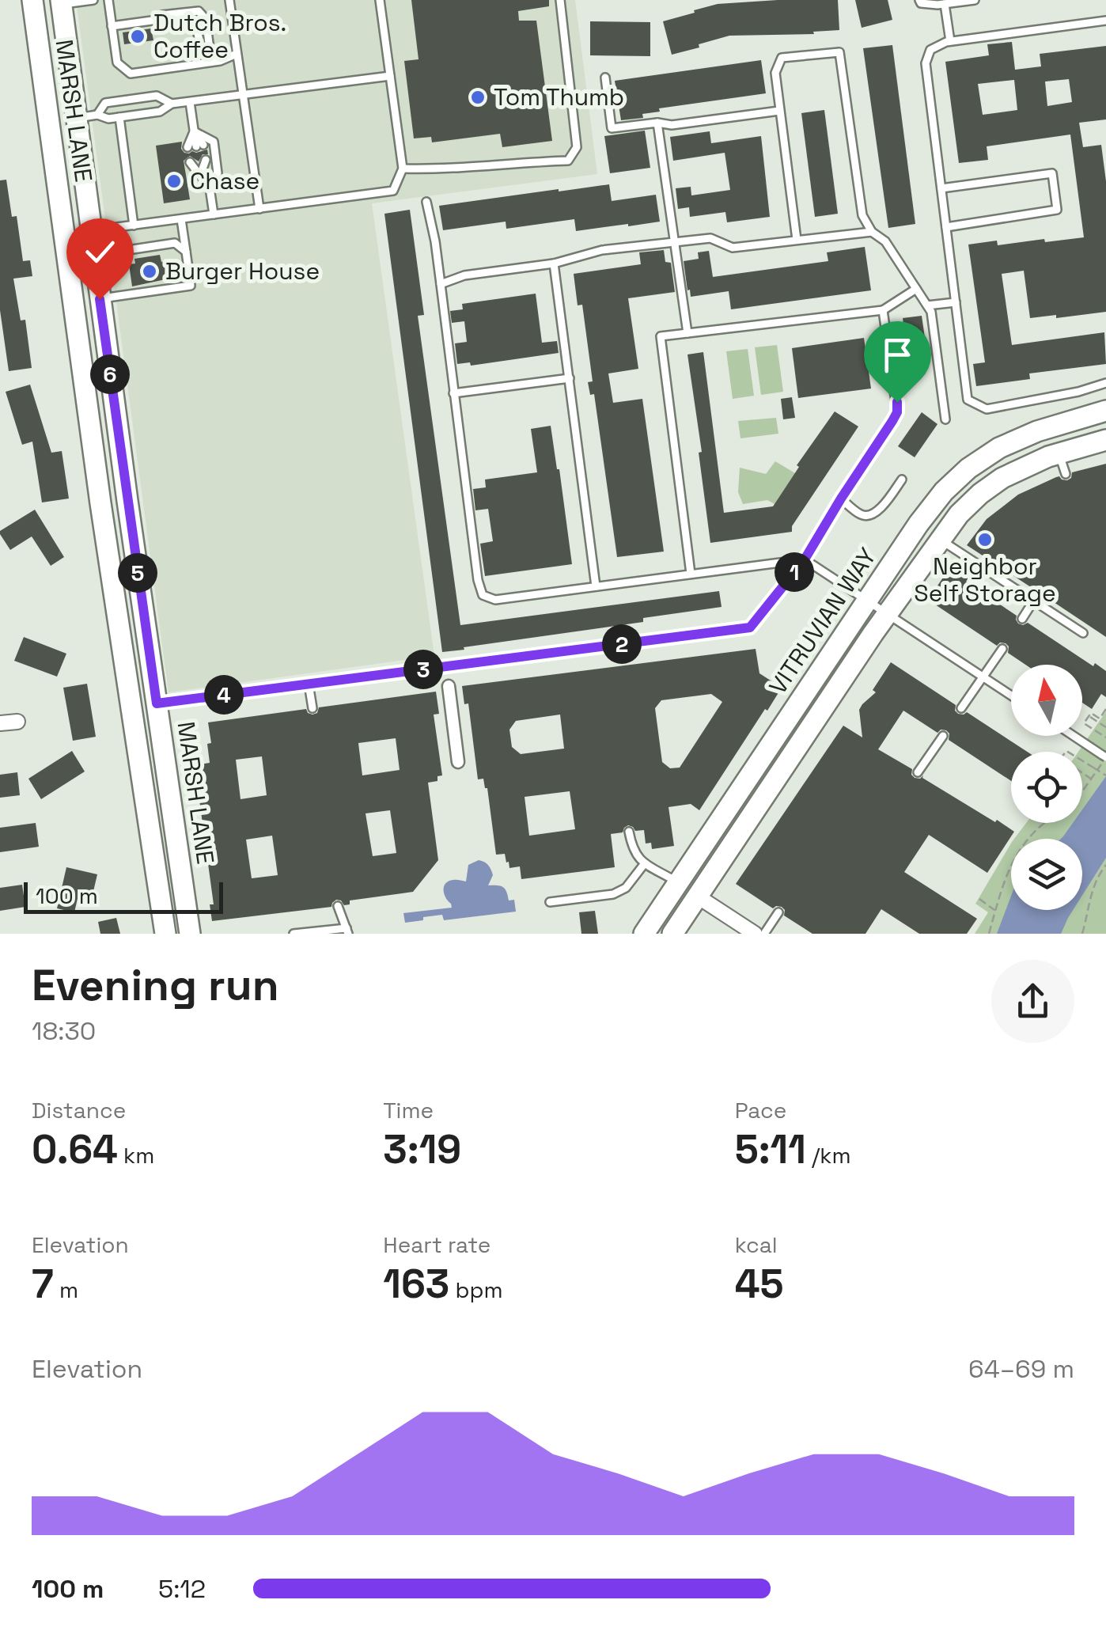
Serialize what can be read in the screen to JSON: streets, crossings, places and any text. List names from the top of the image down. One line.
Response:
{"streets":{"main road":["MARSH LANE","VITRUVIAN WAY"]},"places":["Dutch Bros. Coffee","Tom Thumb","Chase","Burger House","Neighbor Self Storage"],"scale_bar":"100 m","north":"top","page":{"pins":["6","1","5","2","3","4"],"scale":"100 m","heading":["Evening run","18:30"],"stats":[["Distance","0.64 km"],["Time","3:19"],["Pace","5:11 /km"],["Elevation","7 m"],["Heart rate","163 bpm"],["kcal","45"]],"chart":["Elevation","64–69 m"],"list":[{"name":"100 m","note":"5:12"}]}}
